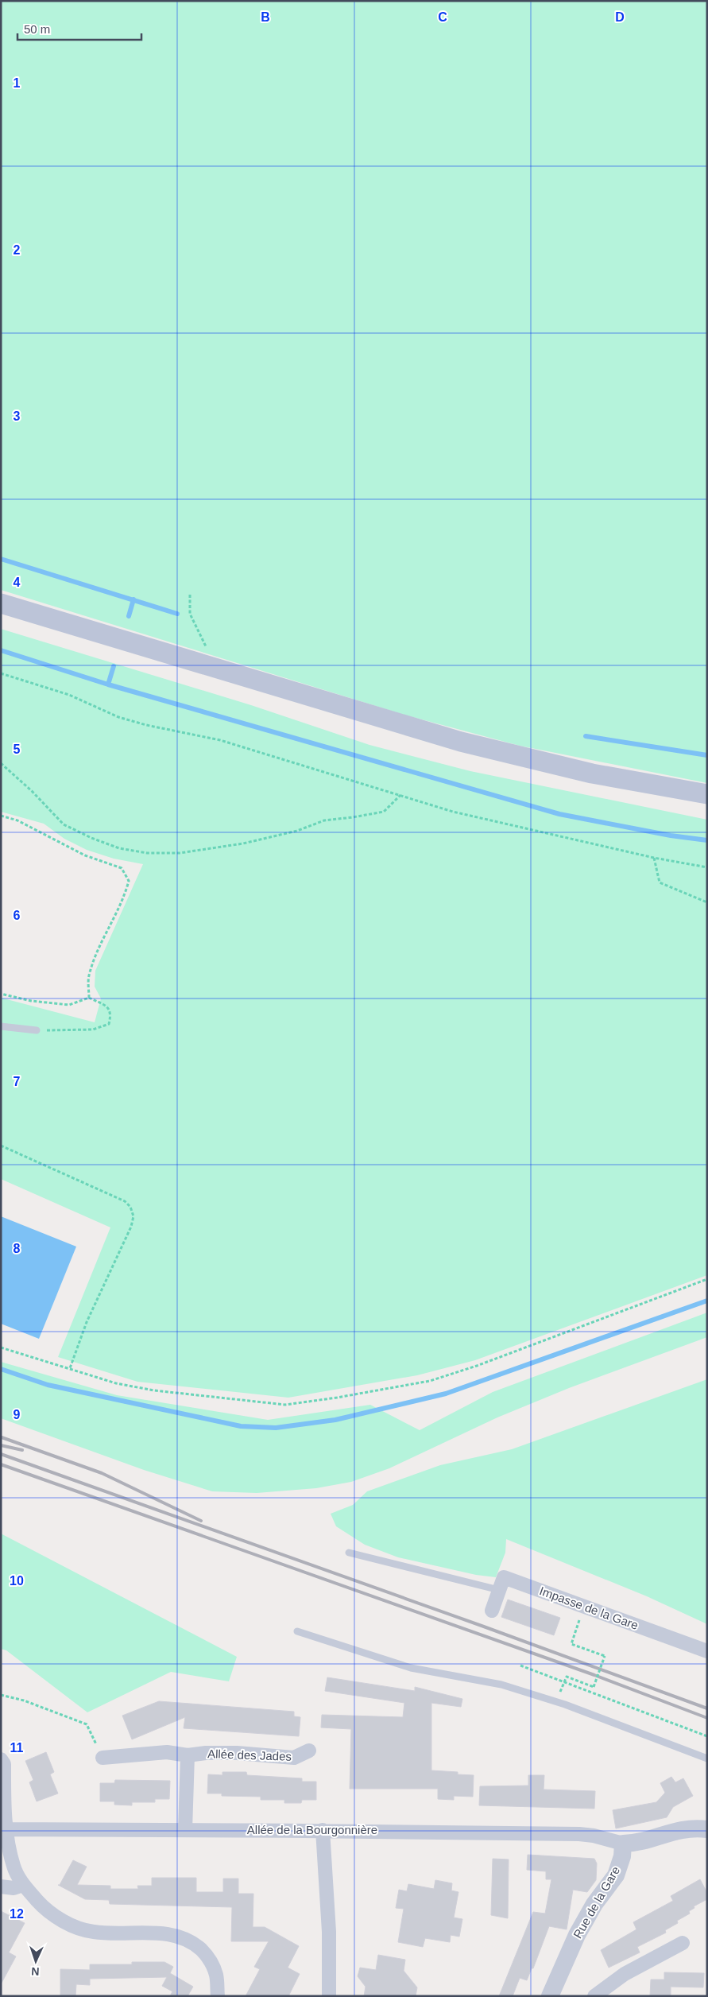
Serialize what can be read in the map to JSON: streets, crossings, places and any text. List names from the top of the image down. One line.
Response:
{"streets":{"street":["Impasse de la Gare","Allée des Jades","Allée de la Bourgonnière","Rue de la Gare"]},"crossings":[["Allée de la Bourgonnière","Rue de la Gare"]],"scale_bar":"50 m","north":"bottom","grid":{"columns":["B","C","D"],"rows":["1","2","3","4","5","6","7","8","9","10","11","12"]}}
